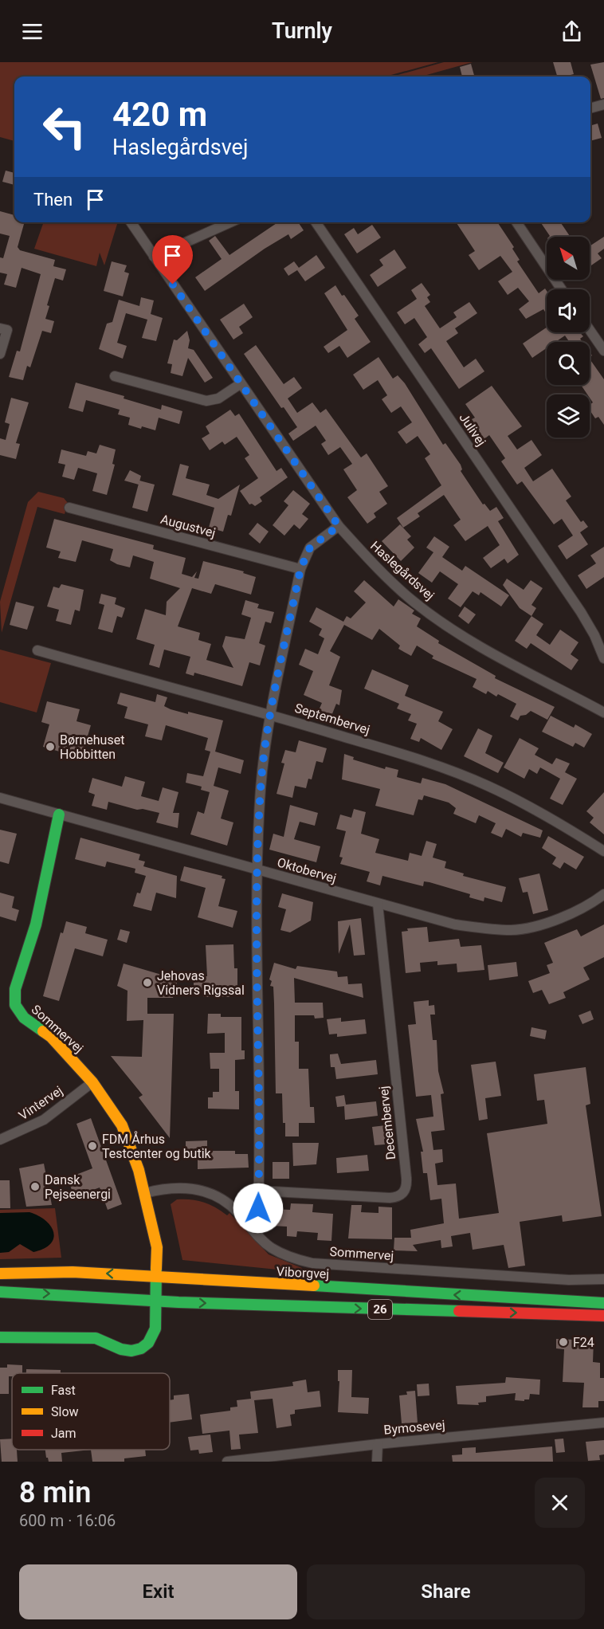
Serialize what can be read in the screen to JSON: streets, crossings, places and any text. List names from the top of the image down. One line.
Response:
{"streets":{"main road":["Sommervej","Viborgvej","26"],"street":["Julivej","Augustvej","Haslegårdsvej","Septembervej","Oktobervej","Vintervej","Decembervej","Bymosevej"]},"crossings":[["Oktobervej","Sommervej"],["Oktobervej","Decembervej"],["Sommervej","Vintervej"],["Sommervej","Viborgvej"],["Sommervej","26"]],"places":["Børnehuset Hobbitten","Jehovas Vidners Rigssal","FDM Århus Testcenter og butik","Dansk Pejseenergi","F24"],"legend":["Fast","Slow","Jam"],"north":"top left","page":{"header":"Turnly","turn":["420 m","Haslegårdsvej"],"then":"Then","heading":["8 min","600 m · 16:06"],"buttons":["Exit","Share"]}}
